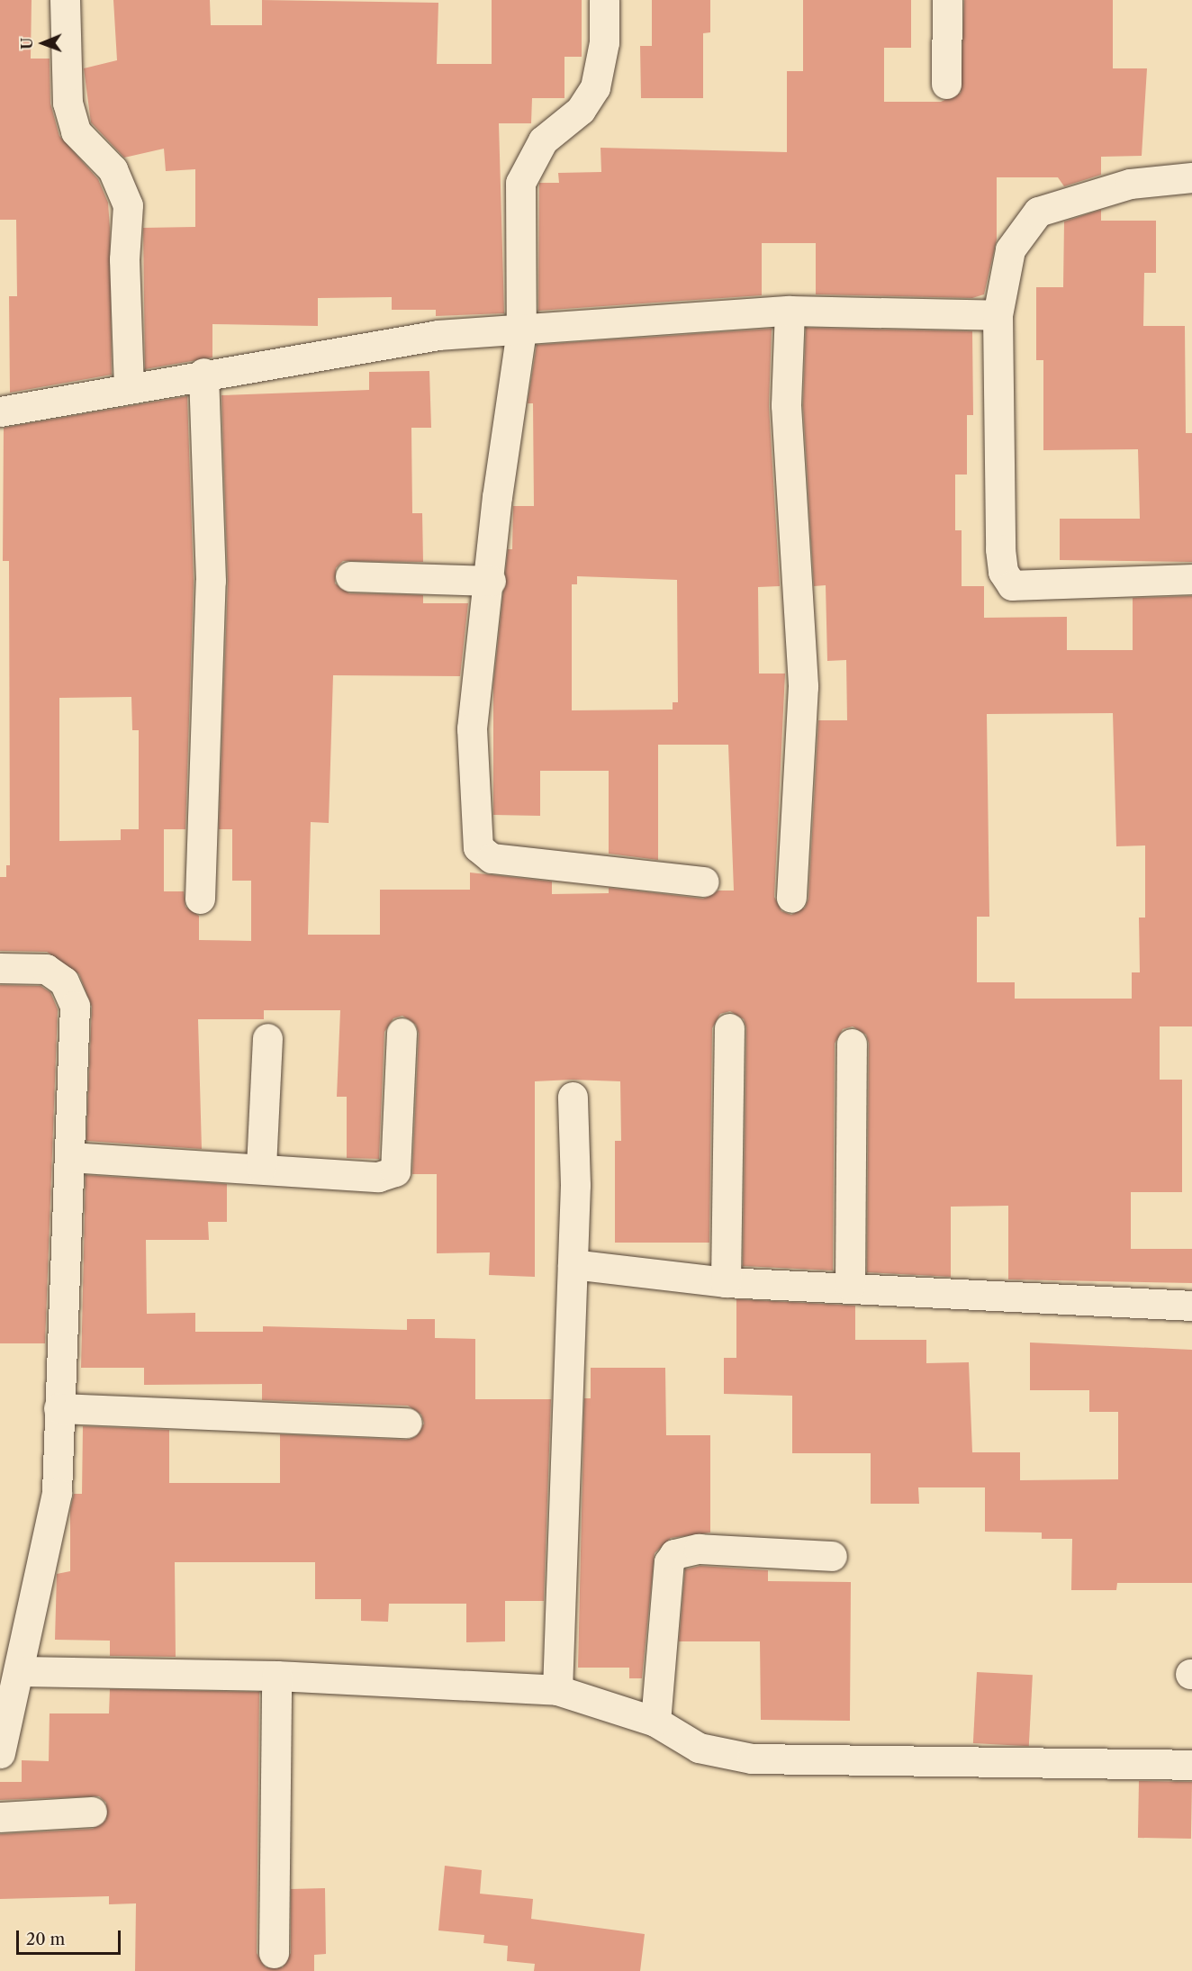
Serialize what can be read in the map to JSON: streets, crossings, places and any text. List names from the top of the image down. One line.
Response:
{"scale_bar":"20 m","north":"left"}
